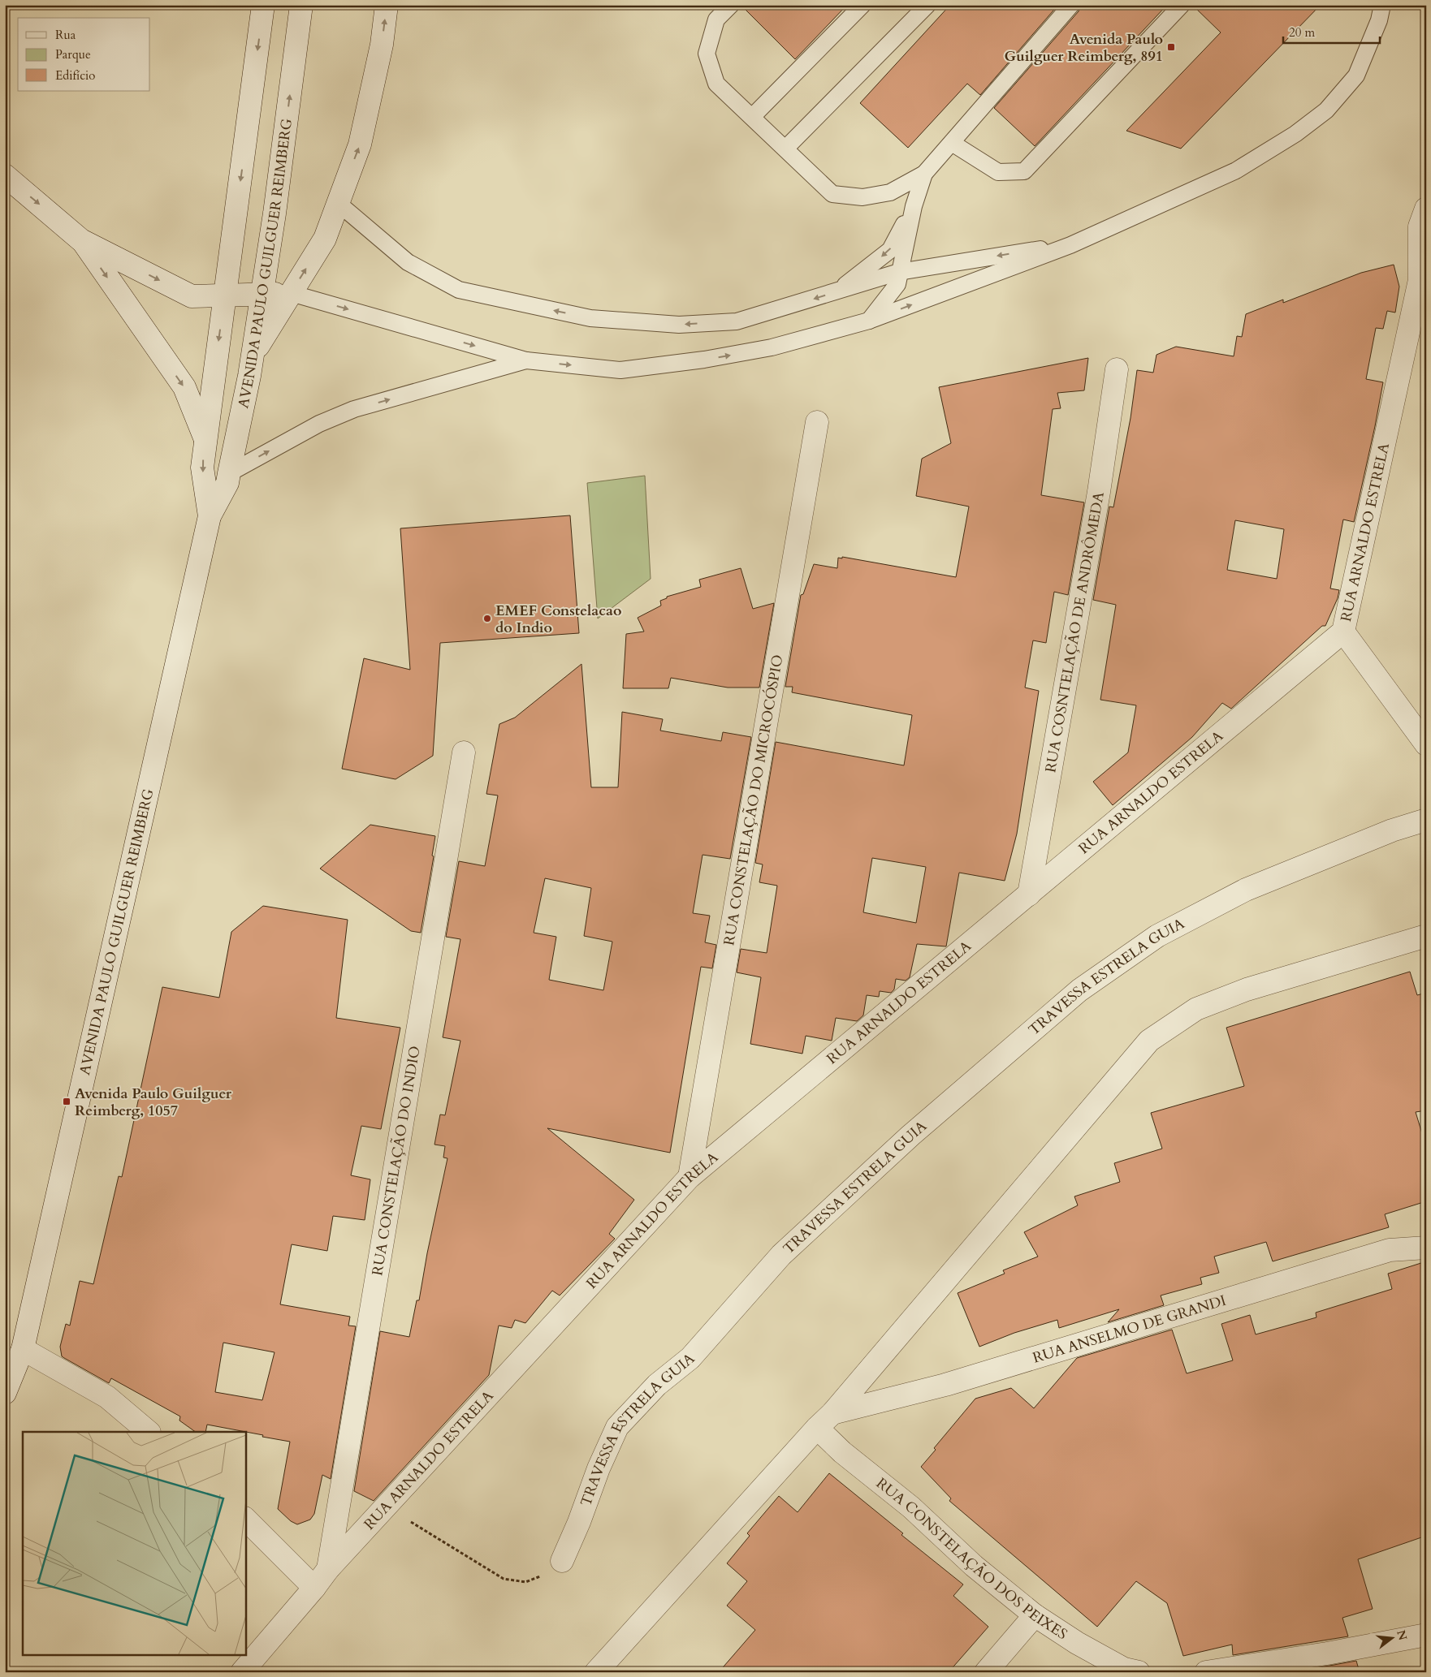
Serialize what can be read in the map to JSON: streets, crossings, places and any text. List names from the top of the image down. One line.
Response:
{"streets":{"street":["AVENIDA PAULO GUILGUER REIMBERG","RUA ARNALDO ESTRELA","RUA COSNTELAÇÃO DE ANDRÔMEDA","RUA CONSTELAÇÃO DO MICROCÓSPIO","TRAVESSA ESTRELA GUIA","RUA CONSTELAÇÃO DO INDIO","RUA ANSELMO DE GRANDI","RUA CONSTELAÇÃO DOS PEIXES"]},"crossings":[["RUA ARNALDO ESTRELA","RUA COSNTELAÇÃO DE ANDRÔMEDA"],["RUA ARNALDO ESTRELA","RUA CONSTELAÇÃO DO MICROCÓSPIO"],["RUA ARNALDO ESTRELA","RUA CONSTELAÇÃO DO INDIO"]],"places":{"transit":["Avenida Paulo Guilguer Reimberg, 891","Avenida Paulo Guilguer Reimberg, 1057"],"other":["EMEF Constelacao do Indio"]},"legend":["Rua","Parque","Edifício"],"scale_bar":"20 m","north":"right"}
